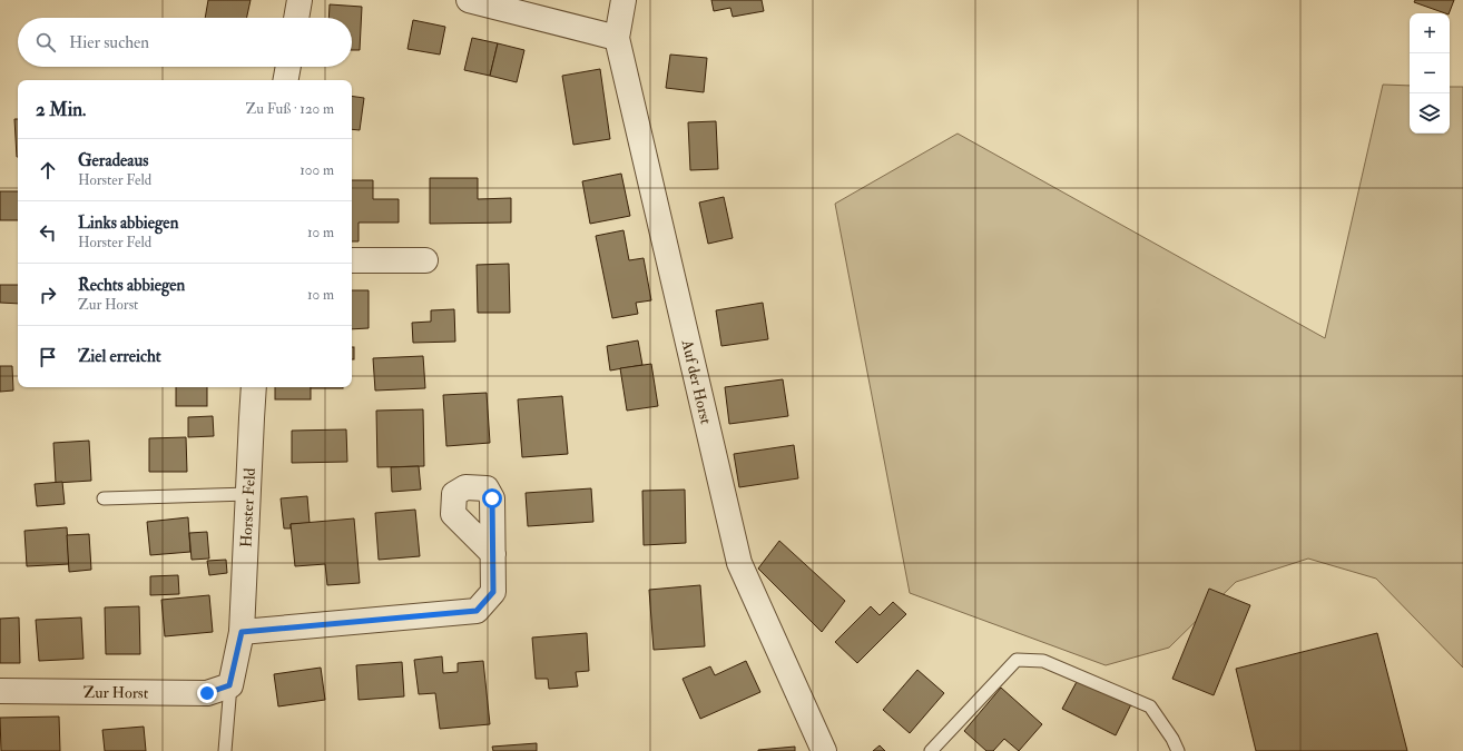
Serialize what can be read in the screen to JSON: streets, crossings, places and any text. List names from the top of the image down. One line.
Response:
{"streets":{"street":["Auf der Horst","Horster Feld","Zur Horst"]},"crossings":[["Horster Feld","Zur Horst"]],"page":{"map_buttons":["+","−"],"search":"Hier suchen","heading":["2 Min.","Zu Fuß · 120 m"],"list":[["Geradeaus","Horster Feld","100 m"],["Links abbiegen","Horster Feld","10 m"],["Rechts abbiegen","Zur Horst","10 m"],"Ziel erreicht"]}}
